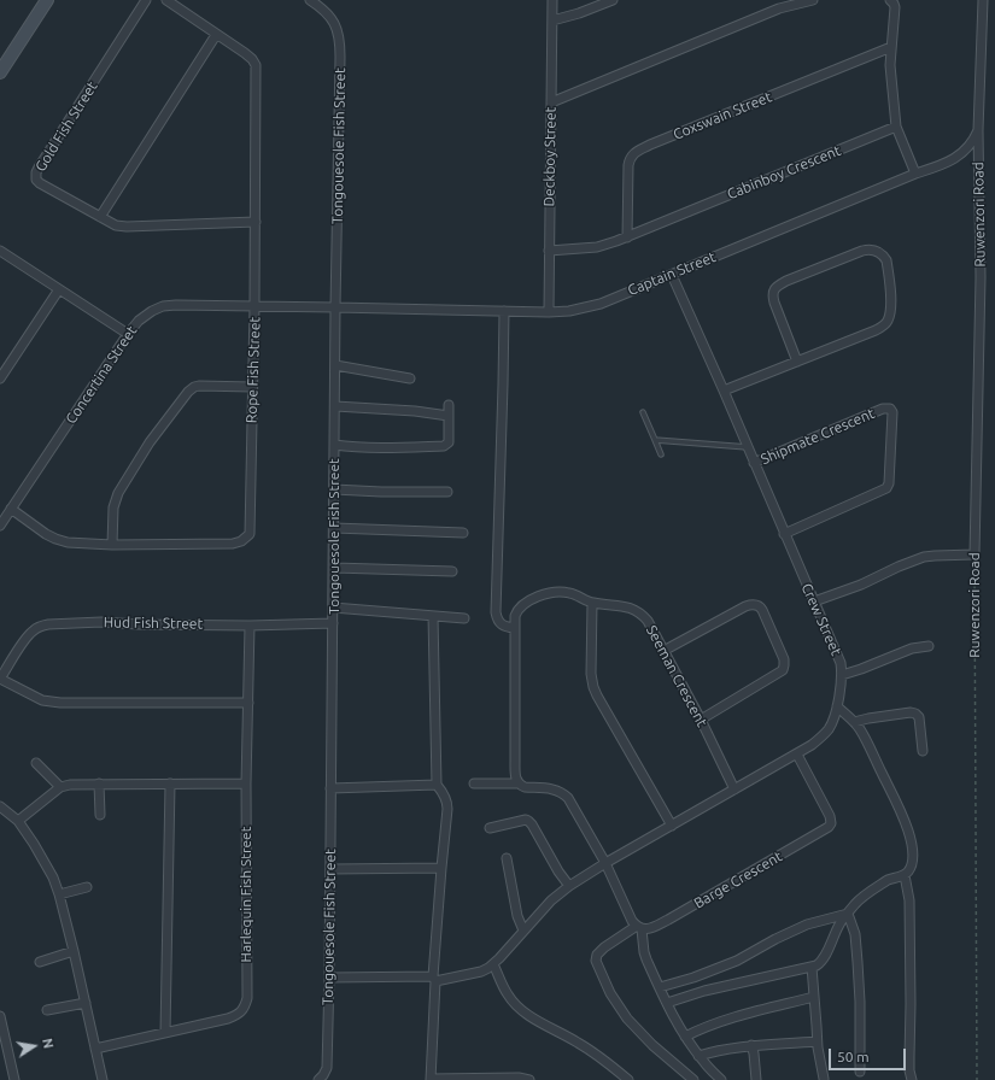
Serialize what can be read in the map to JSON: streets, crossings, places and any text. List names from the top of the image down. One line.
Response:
{"streets":{"street":["Coxswain Street","Gold Fish Street","Tongouesole Fish Street","Deckboy Street","Cabinboy Crescent","Ruwenzori Road","Captain Street","Rope Fish Street","Concertina Street","Shipmate Crescent","Crew Street","Hud Fish Street","Seeman Crescent","Barge Crescent","Harlequin Fish Street"]},"crossings":[["Coxswain Street","Cabinboy Crescent"],["Gold Fish Street","Rope Fish Street"],["Tongouesole Fish Street","Captain Street"],["Tongouesole Fish Street","Concertina Street"],["Tongouesole Fish Street","Hud Fish Street"],["Deckboy Street","Cabinboy Crescent"],["Deckboy Street","Captain Street"],["Ruwenzori Road","Captain Street"],["Captain Street","Concertina Street"],["Captain Street","Crew Street"],["Rope Fish Street","Concertina Street"],["Shipmate Crescent","Crew Street"],["Crew Street","Seeman Crescent"],["Crew Street","Barge Crescent"],["Hud Fish Street","Harlequin Fish Street"]],"scale_bar":"50 m","north":"right"}
